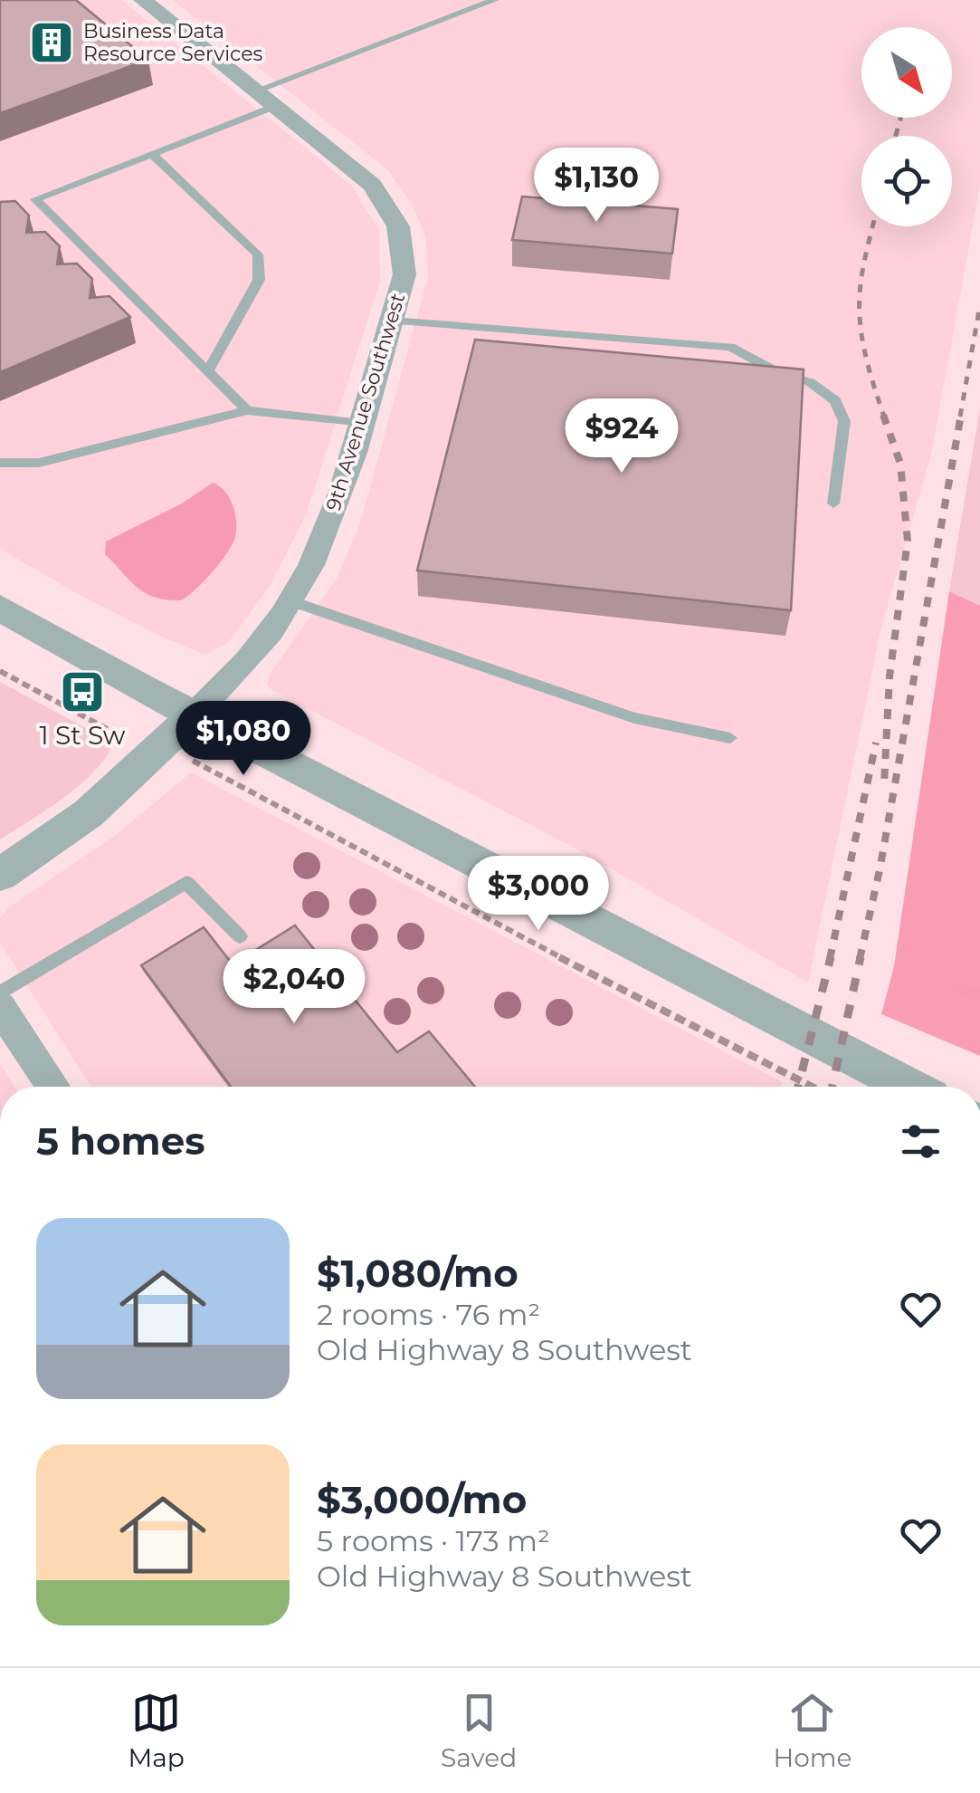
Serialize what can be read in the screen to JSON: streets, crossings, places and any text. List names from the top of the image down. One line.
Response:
{"streets":{"street":["9th Avenue Southwest"]},"places":{"building":["Business Data Resource Services"],"bus stop":["1 St Sw"]},"north":"bottom right","page":{"price":["$1,130","$924","$1,080","$3,000","$2,040"],"heading":"5 homes","list":[{"name":"$1,080/mo","note":"2 rooms · 76 m² · Old Highway 8 Southwest"},{"name":"$3,000/mo","note":"5 rooms · 173 m² · Old Highway 8 Southwest"}],"tabs":["Map","Saved","Home"]}}
